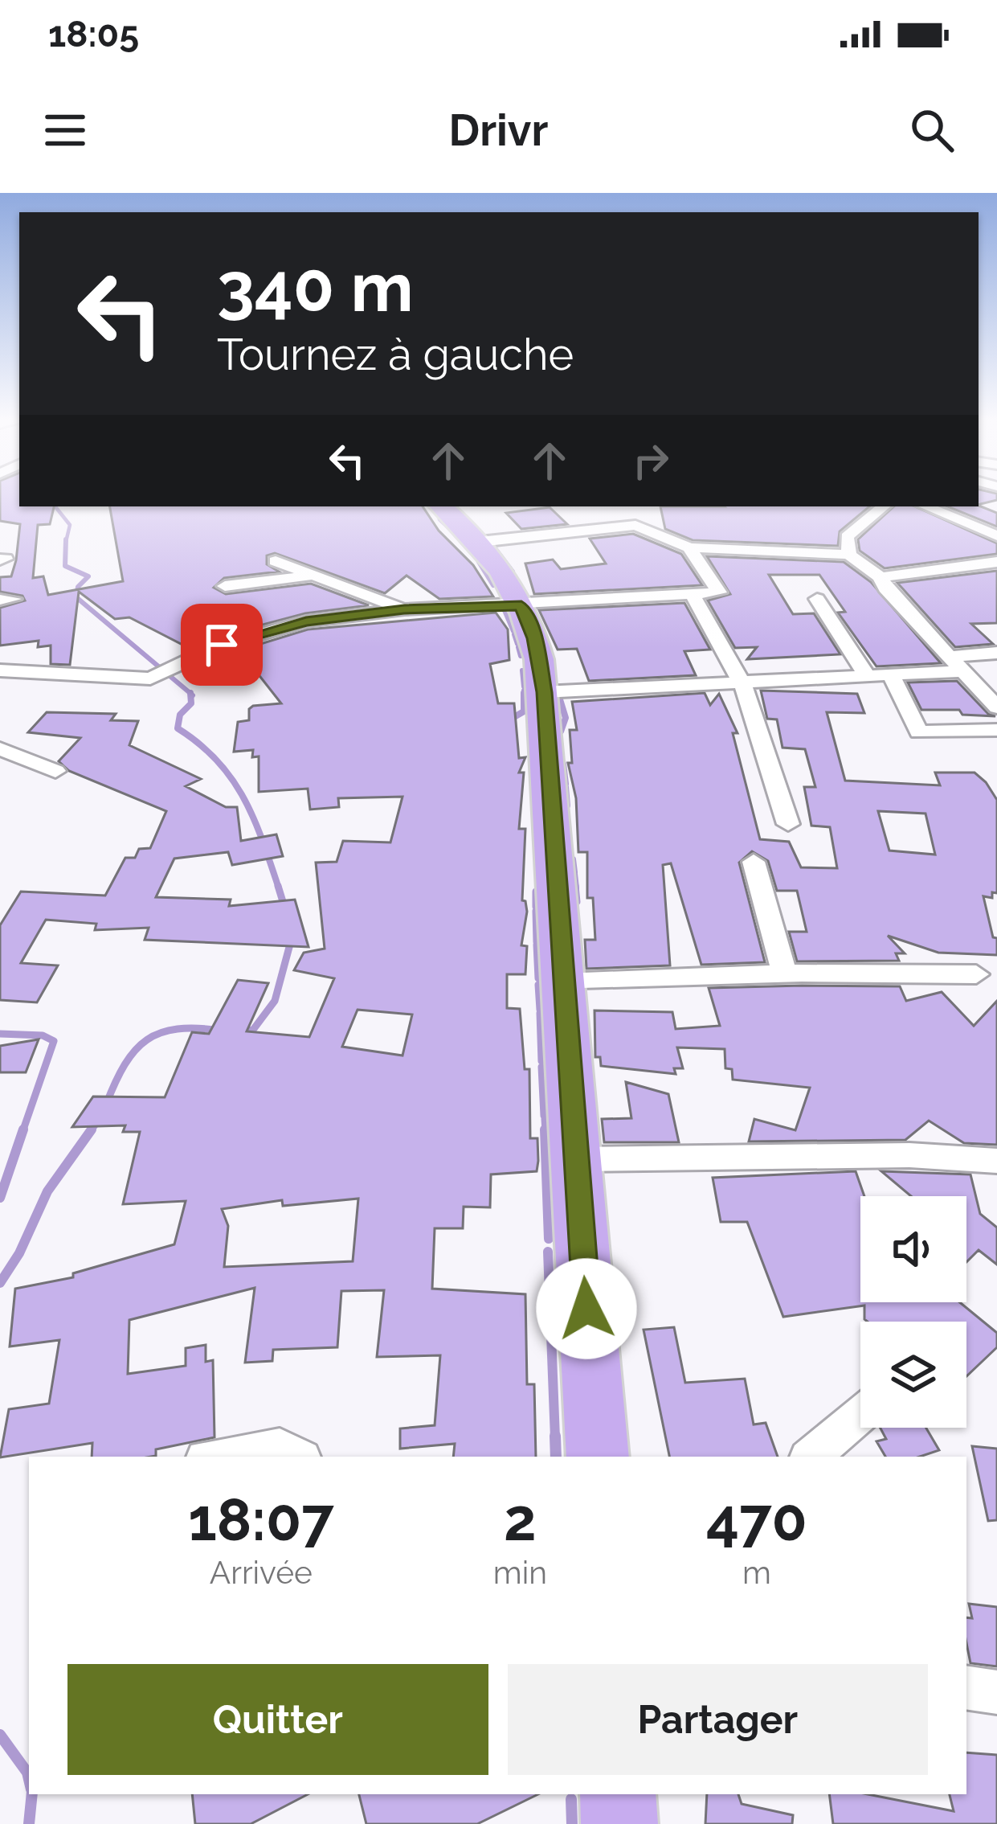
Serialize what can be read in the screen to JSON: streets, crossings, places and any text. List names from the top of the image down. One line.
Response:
{"page":{"status":"18:05","header":"Drivr","turn":["340 m","Tournez à gauche"],"eta":["18:07","Arrivée","2","min","470","m"],"buttons":["Quitter","Partager"]}}
